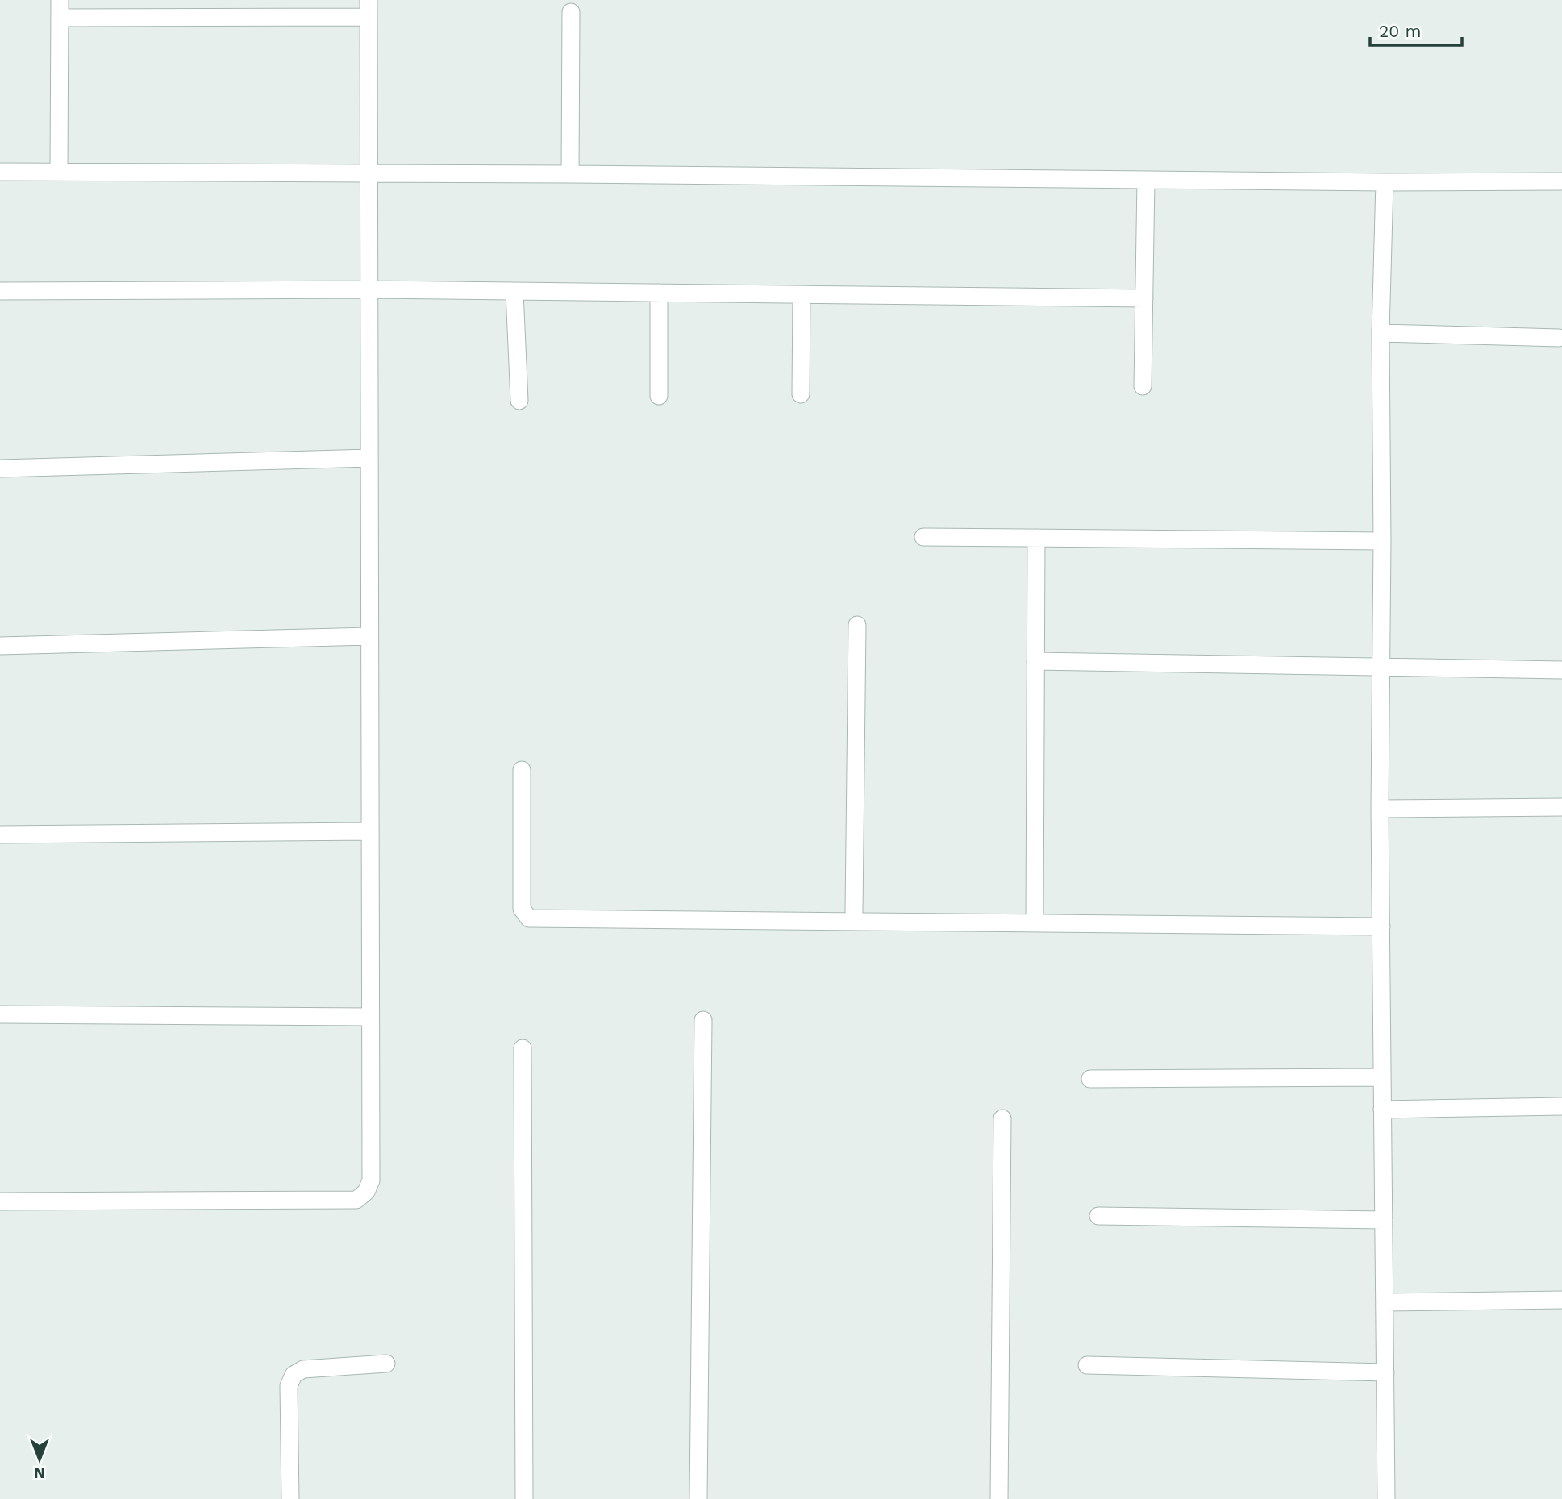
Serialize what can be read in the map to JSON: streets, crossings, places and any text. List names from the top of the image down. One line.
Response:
{"scale_bar":"20 m","north":"bottom"}
